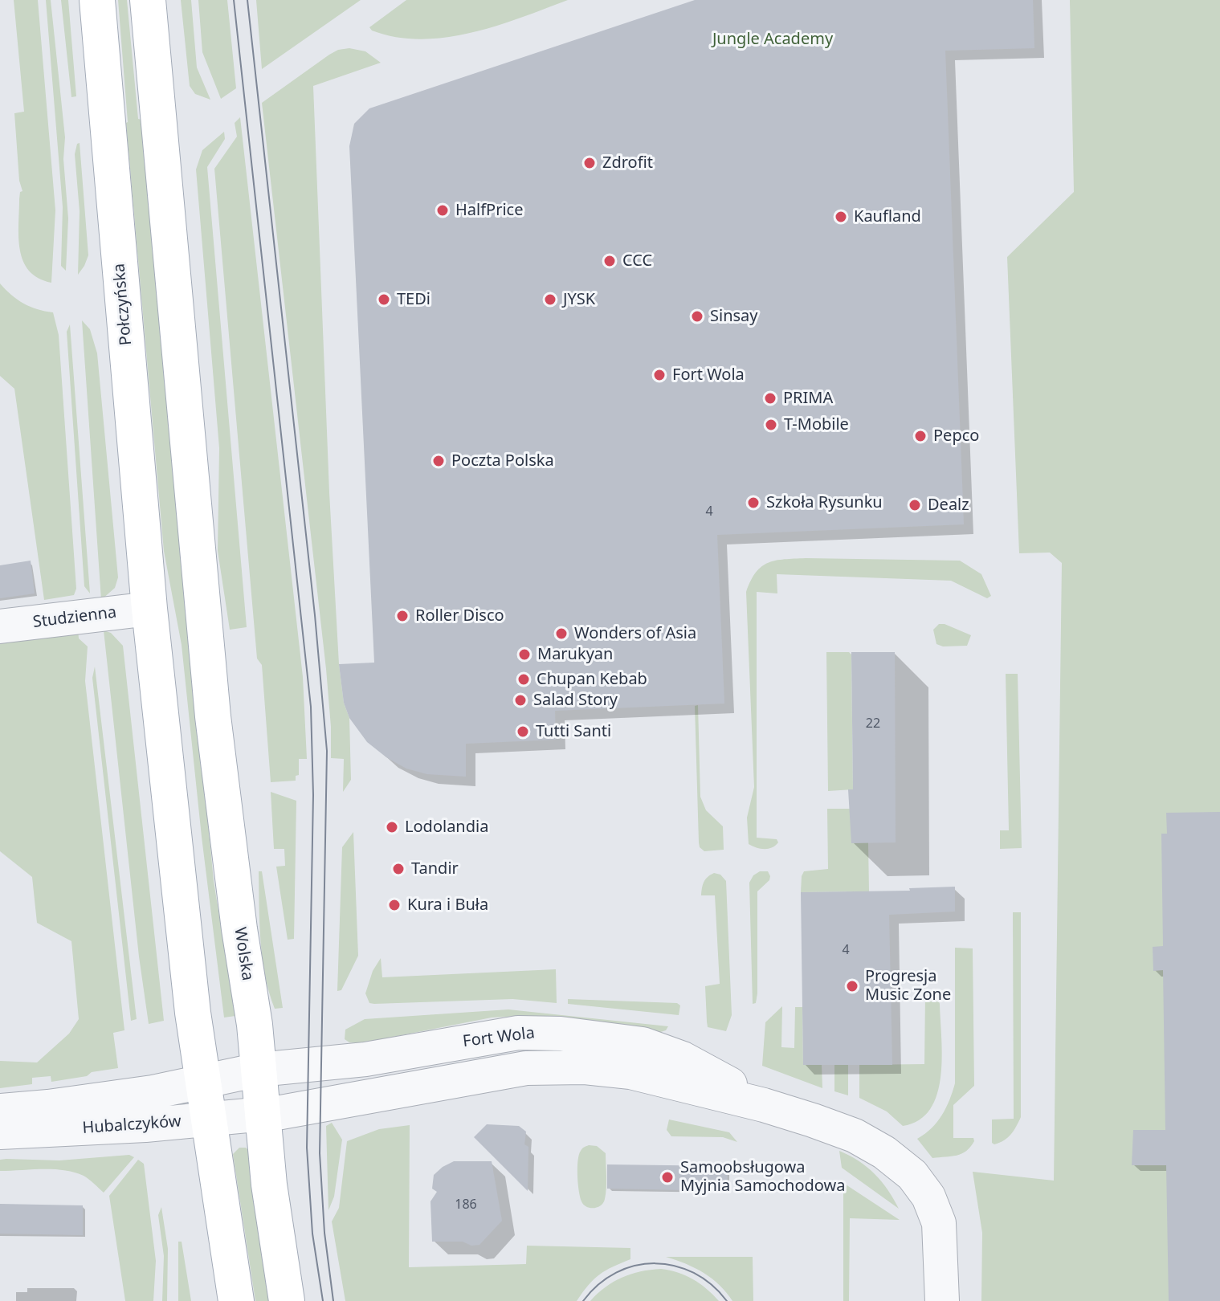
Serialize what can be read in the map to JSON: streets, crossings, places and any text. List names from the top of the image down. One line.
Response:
{"streets":{"main road":["Połczyńska","Wolska"],"street":["Studzienna","Fort Wola","Hubalczyków"]},"crossings":[["Połczyńska","Studzienna"],["Wolska","Fort Wola"],["Wolska","Hubalczyków"],["Fort Wola","Hubalczyków"]],"parks":["Jungle Academy"],"places":["Zdrofit","HalfPrice","Kaufland","CCC","TEDi","JYSK","Sinsay","Fort Wola","PRIMA","T-Mobile","Pepco","Poczta Polska","Szkoła Rysunku","Dealz","Roller Disco","Wonders of Asia","Marukyan","Chupan Kebab","Salad Story","Tutti Santi","Lodolandia","Tandir","Kura i Buła","Progresja Music Zone","Samoobsługowa Myjnia Samochodowa"],"house_numbers":["4","22","4","186"]}
